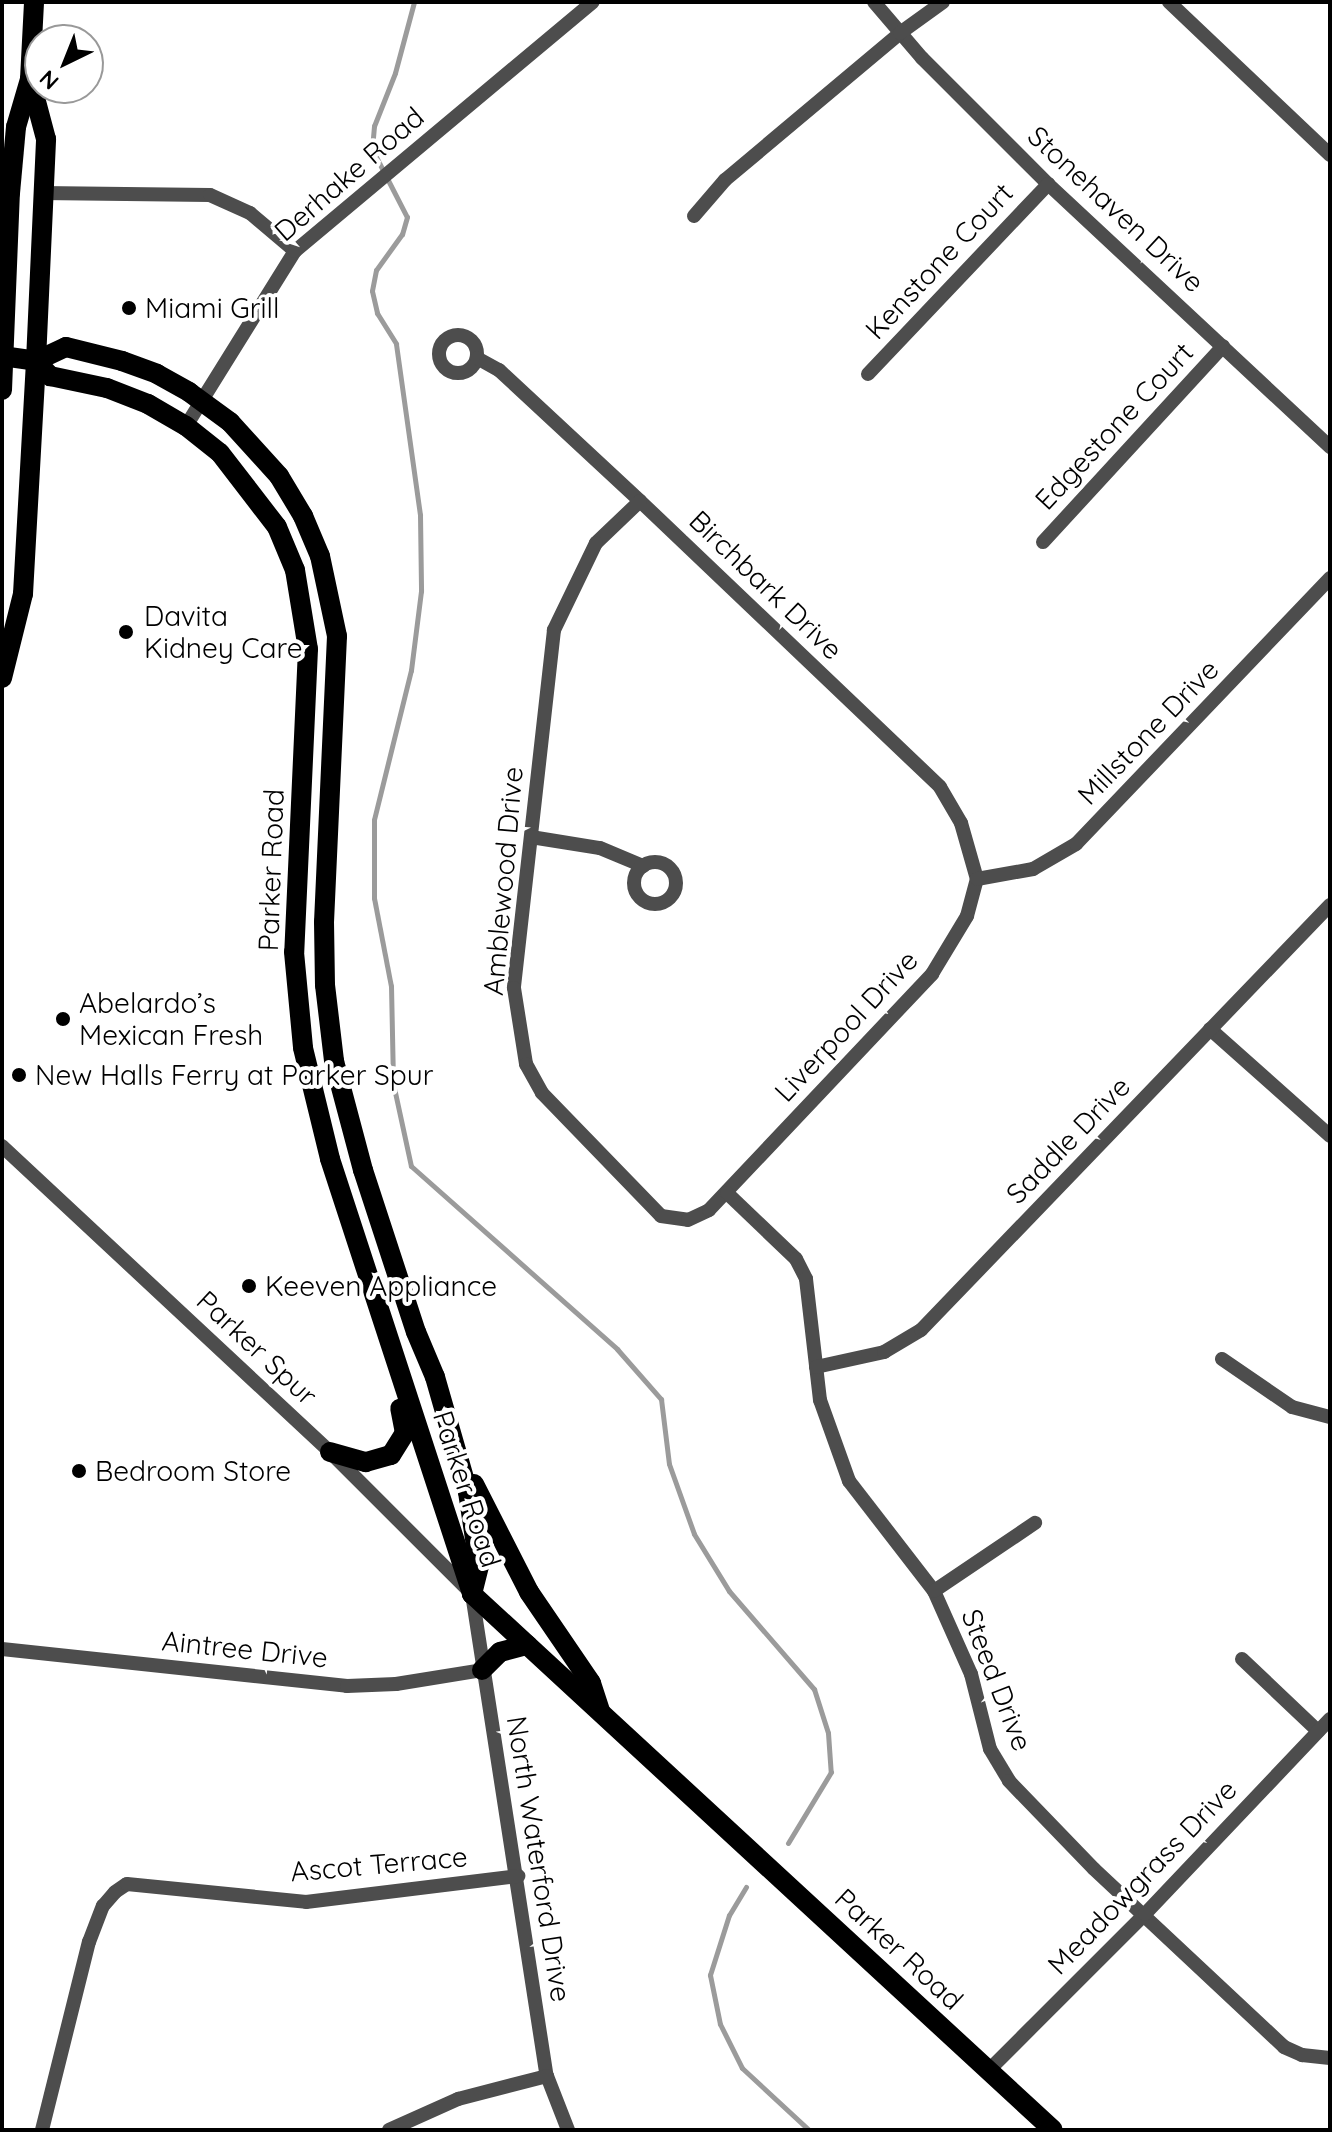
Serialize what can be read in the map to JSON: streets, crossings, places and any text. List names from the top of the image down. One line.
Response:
{"streets":{"main road":["Parker Road"],"street":["Derhake Road","Stonehaven Drive","Kenstone Court","Edgestone Court","Birchbark Drive","Millstone Drive","Amblewood Drive","Liverpool Drive","Saddle Drive","Parker Spur","Aintree Drive","Steed Drive","North Waterford Drive","Ascot Terrace","Meadowgrass Drive"]},"crossings":[["Derhake Road","Parker Road"],["Stonehaven Drive","Kenstone Court"],["Stonehaven Drive","Edgestone Court"],["Birchbark Drive","Millstone Drive"],["Birchbark Drive","Amblewood Drive"],["Birchbark Drive","Liverpool Drive"],["Millstone Drive","Liverpool Drive"],["Parker Road","Parker Spur"],["Parker Road","North Waterford Drive"],["Parker Road","Meadowgrass Drive"],["Amblewood Drive","Liverpool Drive"],["Amblewood Drive","Steed Drive"],["Liverpool Drive","Steed Drive"],["Saddle Drive","Steed Drive"],["Parker Spur","North Waterford Drive"],["Aintree Drive","North Waterford Drive"],["Steed Drive","Meadowgrass Drive"],["North Waterford Drive","Ascot Terrace"]],"places":["Miami Grill","Davita Kidney Care","Abelardo’s Mexican Fresh","New Halls Ferry at Parker Spur","Keeven Appliance","Bedroom Store"],"north":"bottom left"}
